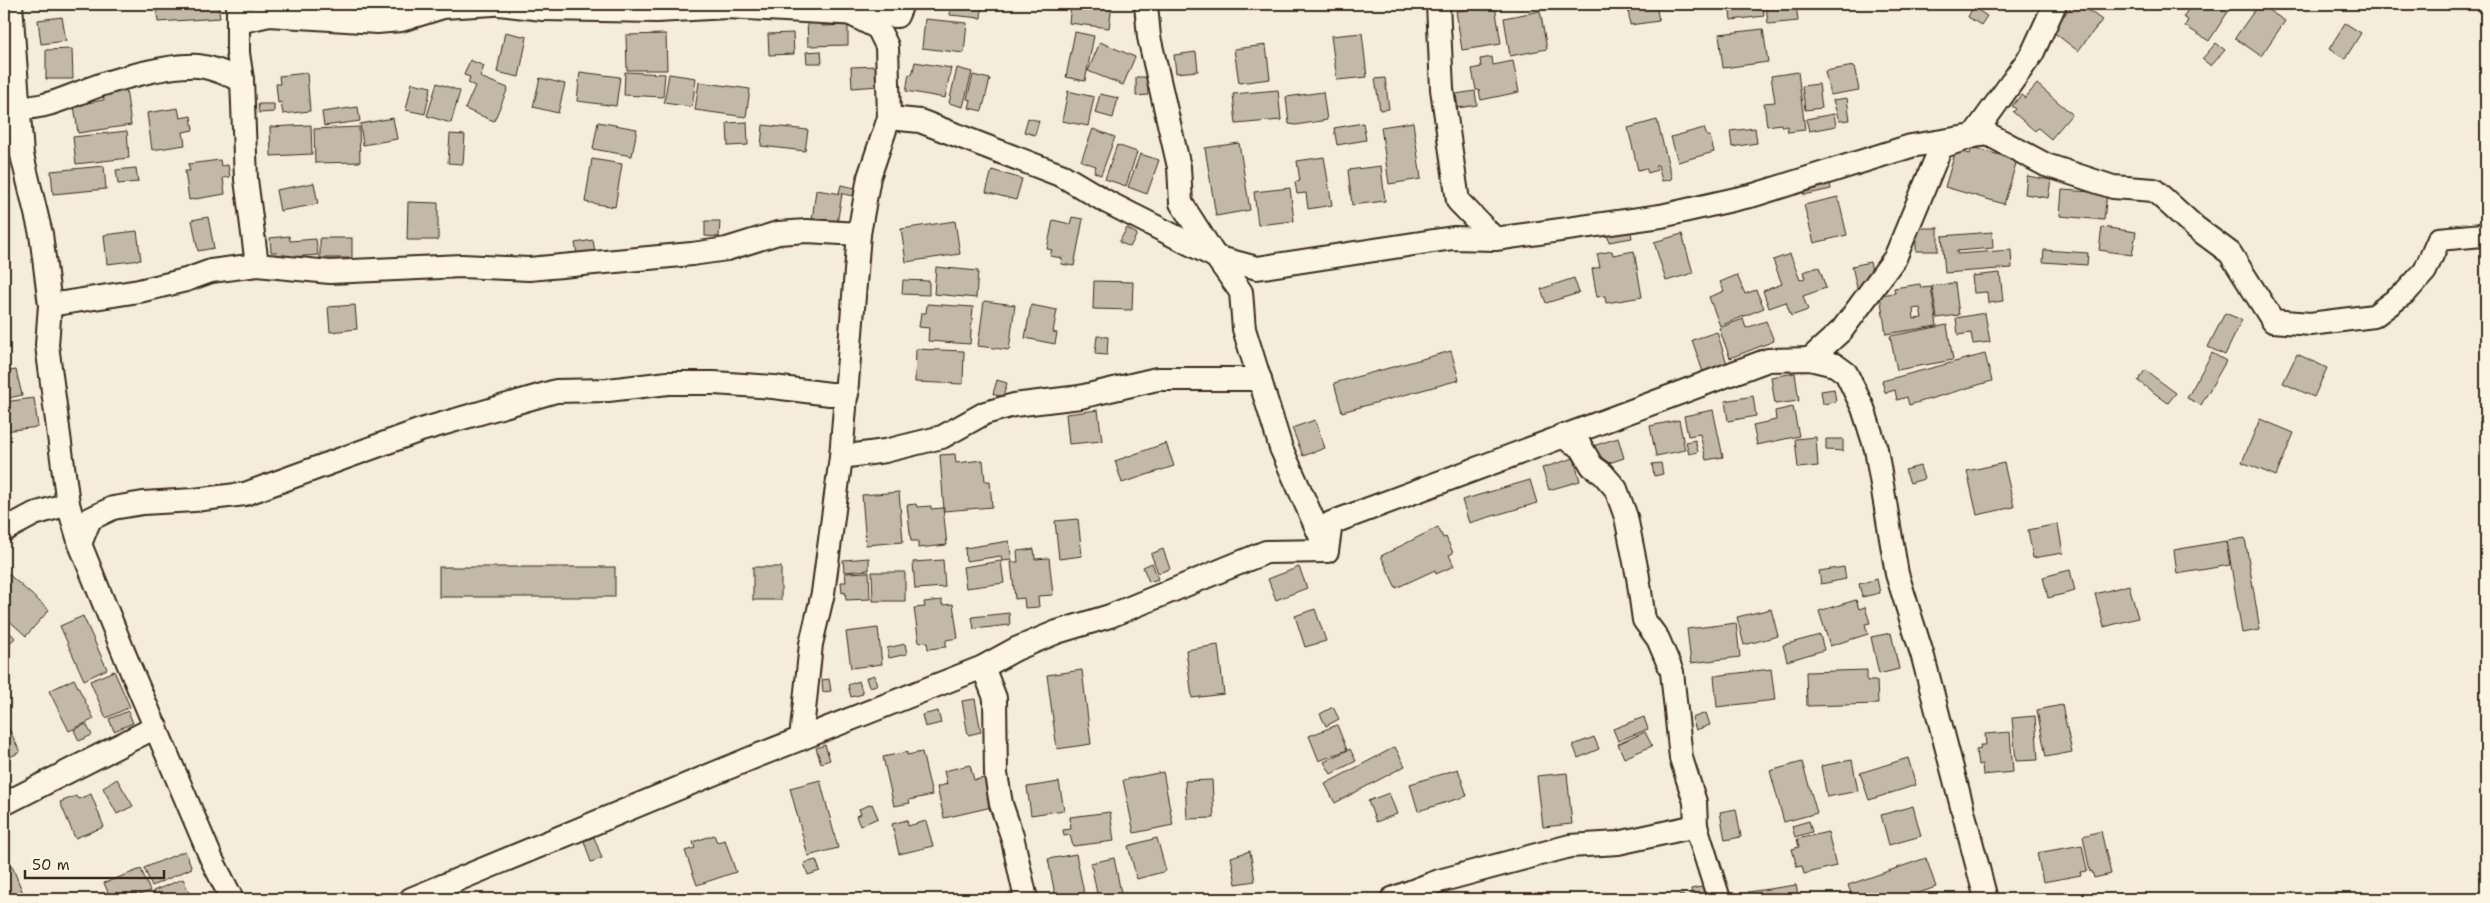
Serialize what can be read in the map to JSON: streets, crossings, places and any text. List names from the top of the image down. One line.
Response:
{"scale_bar":"50 m"}
